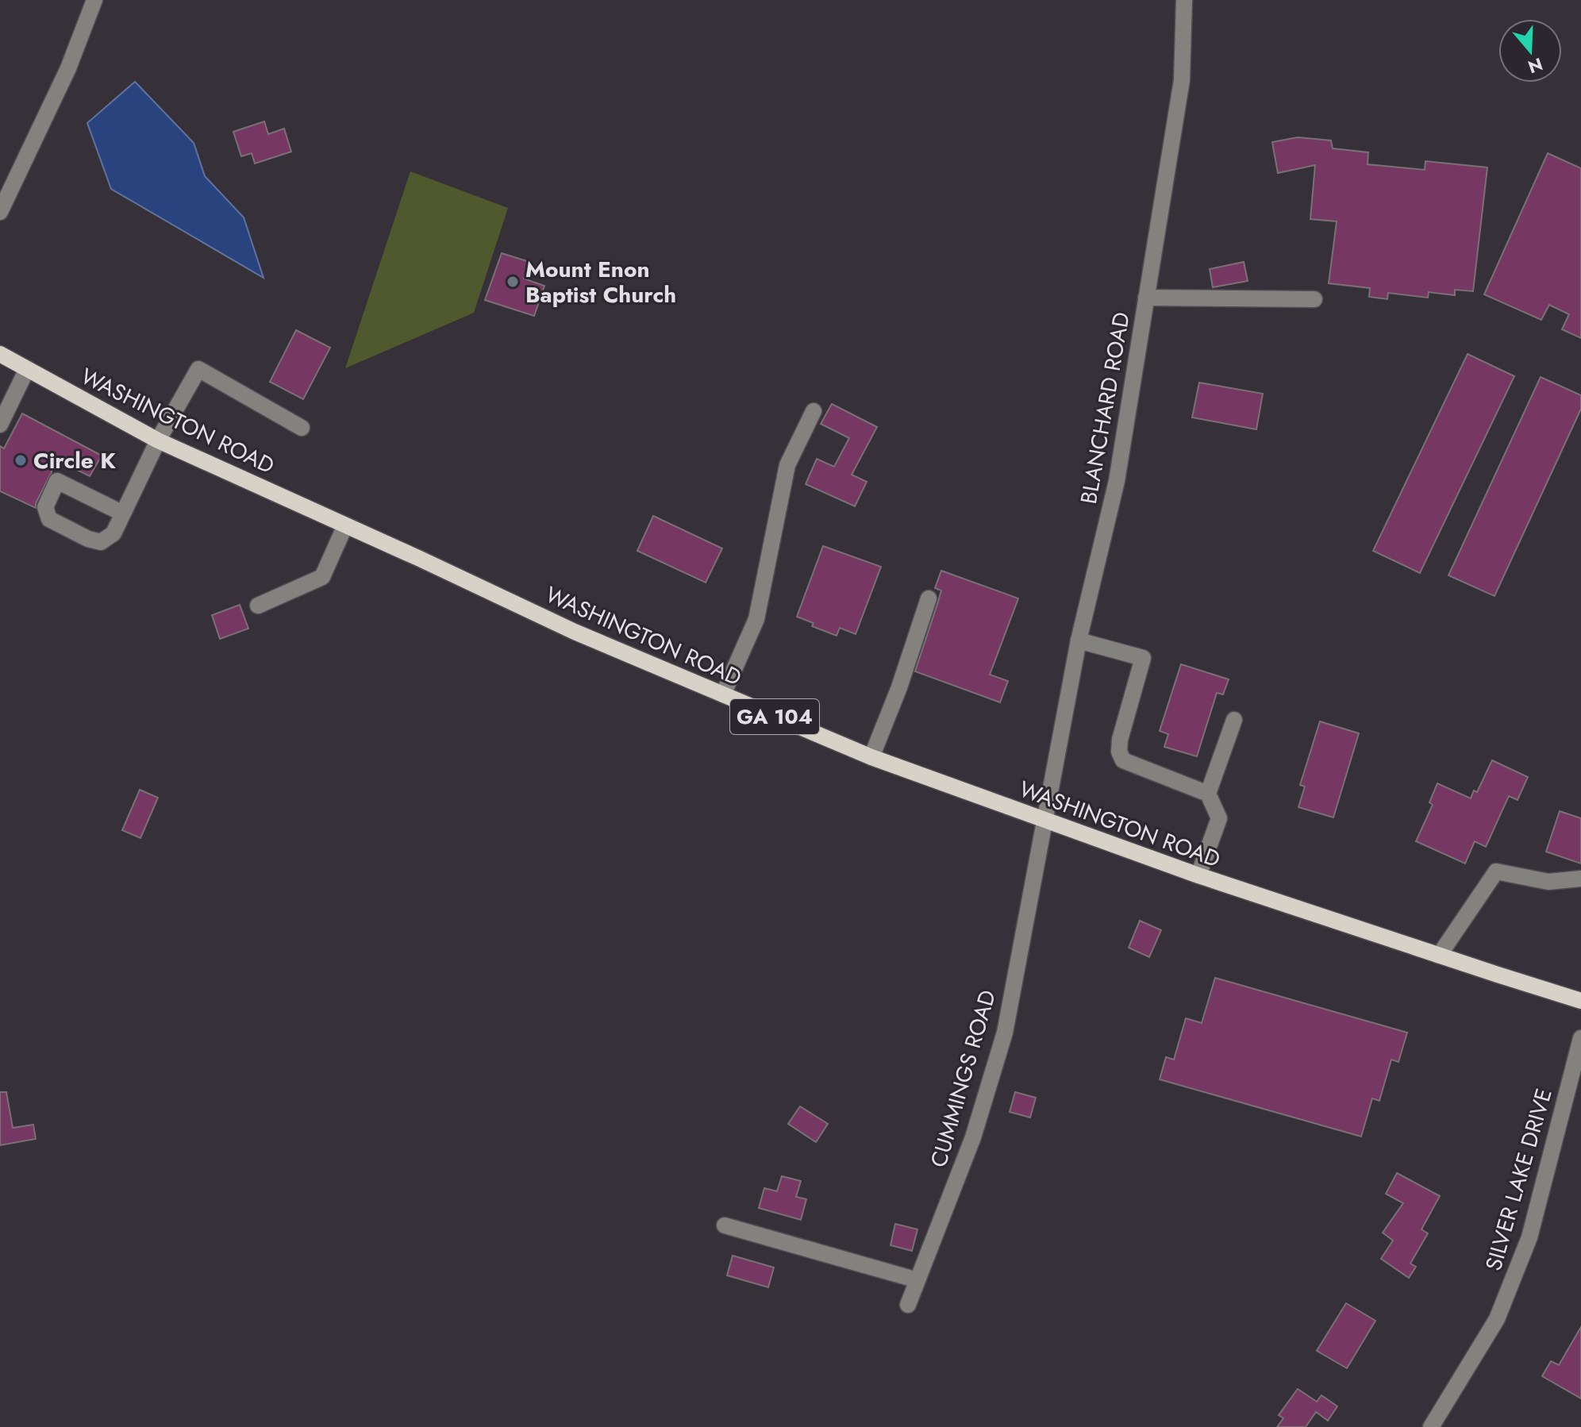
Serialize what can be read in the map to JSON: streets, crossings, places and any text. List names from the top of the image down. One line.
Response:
{"streets":{"main road":["WASHINGTON ROAD","GA 104"],"street":["BLANCHARD ROAD","CUMMINGS ROAD","SILVER LAKE DRIVE"]},"crossings":[["BLANCHARD ROAD","WASHINGTON ROAD"],["BLANCHARD ROAD","CUMMINGS ROAD"],["WASHINGTON ROAD","CUMMINGS ROAD"]],"places":["Mount Enon Baptist Church","Circle K"],"north":"bottom"}
